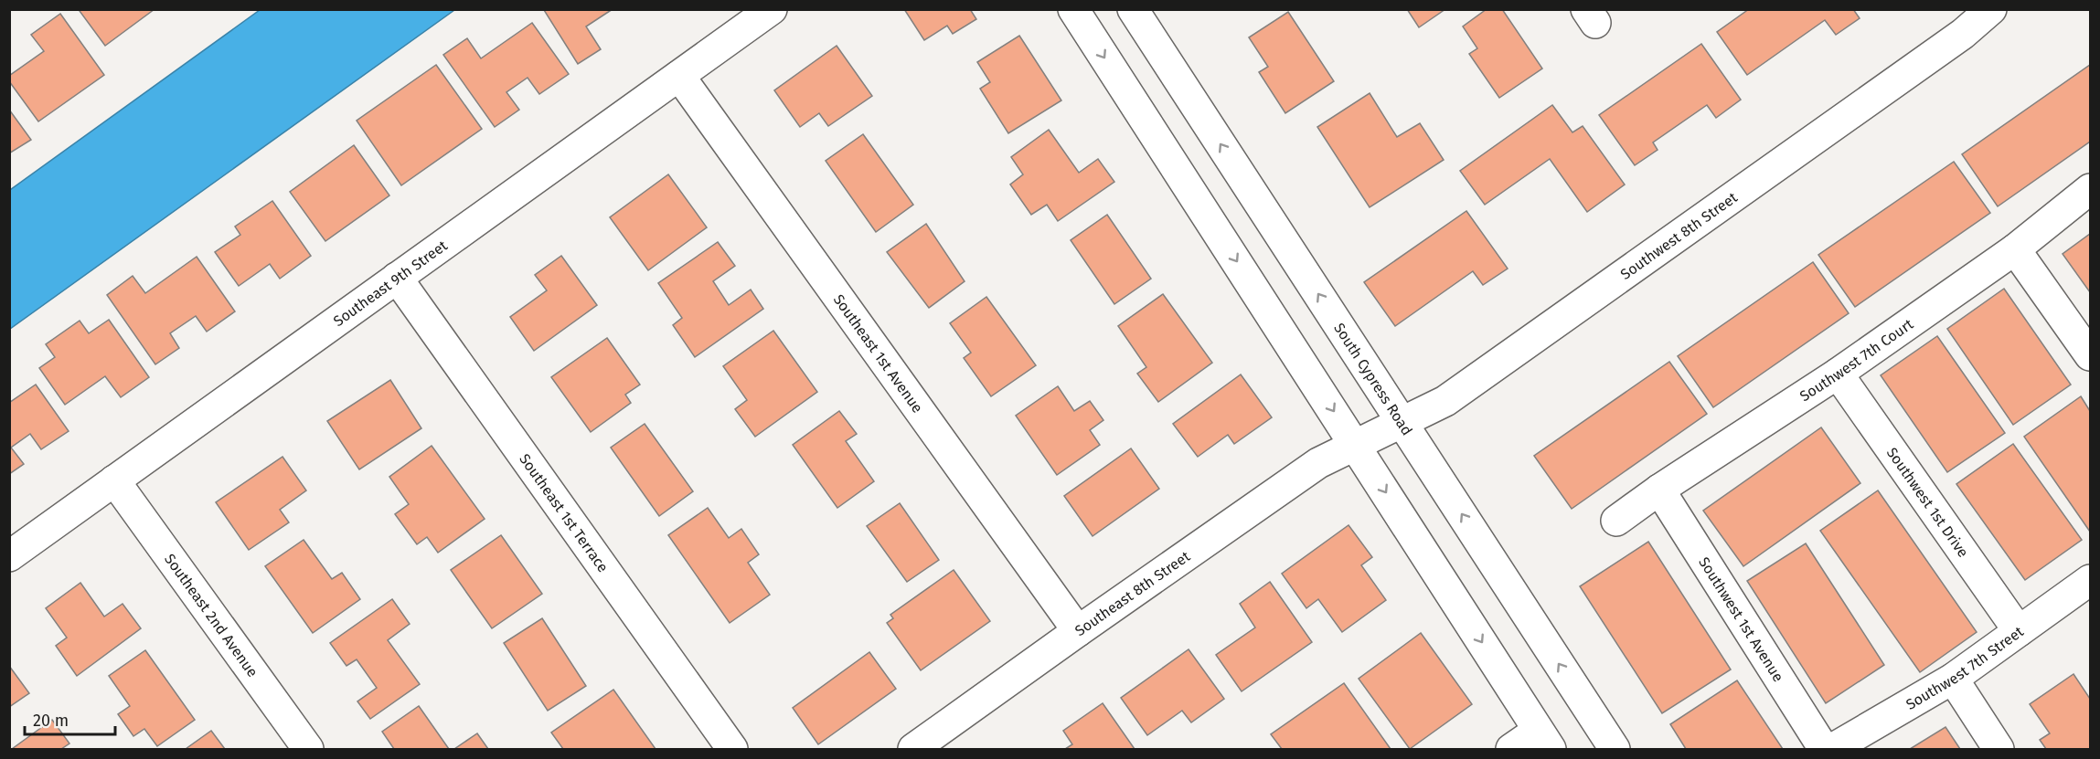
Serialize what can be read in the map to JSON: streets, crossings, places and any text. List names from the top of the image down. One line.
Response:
{"streets":{"street":["Southwest 8th Street","Southeast 9th Street","Southeast 1st Avenue","Southwest 7th Court","South Cypress Road","Southwest 1st Drive","Southeast 1st Terrace","Southeast 8th Street","Southeast 2nd Avenue","Southwest 1st Avenue","Southwest 7th Street"]},"crossings":[["Southwest 8th Street","South Cypress Road"],["Southwest 8th Street","Southeast 8th Street"],["Southeast 9th Street","Southeast 1st Avenue"],["Southeast 9th Street","Southeast 1st Terrace"],["Southeast 9th Street","Southeast 2nd Avenue"],["Southeast 1st Avenue","Southeast 8th Street"],["Southwest 7th Court","Southwest 1st Drive"],["Southwest 7th Court","Southwest 1st Avenue"],["Southwest 1st Drive","Southwest 7th Street"]],"scale_bar":"20 m"}
